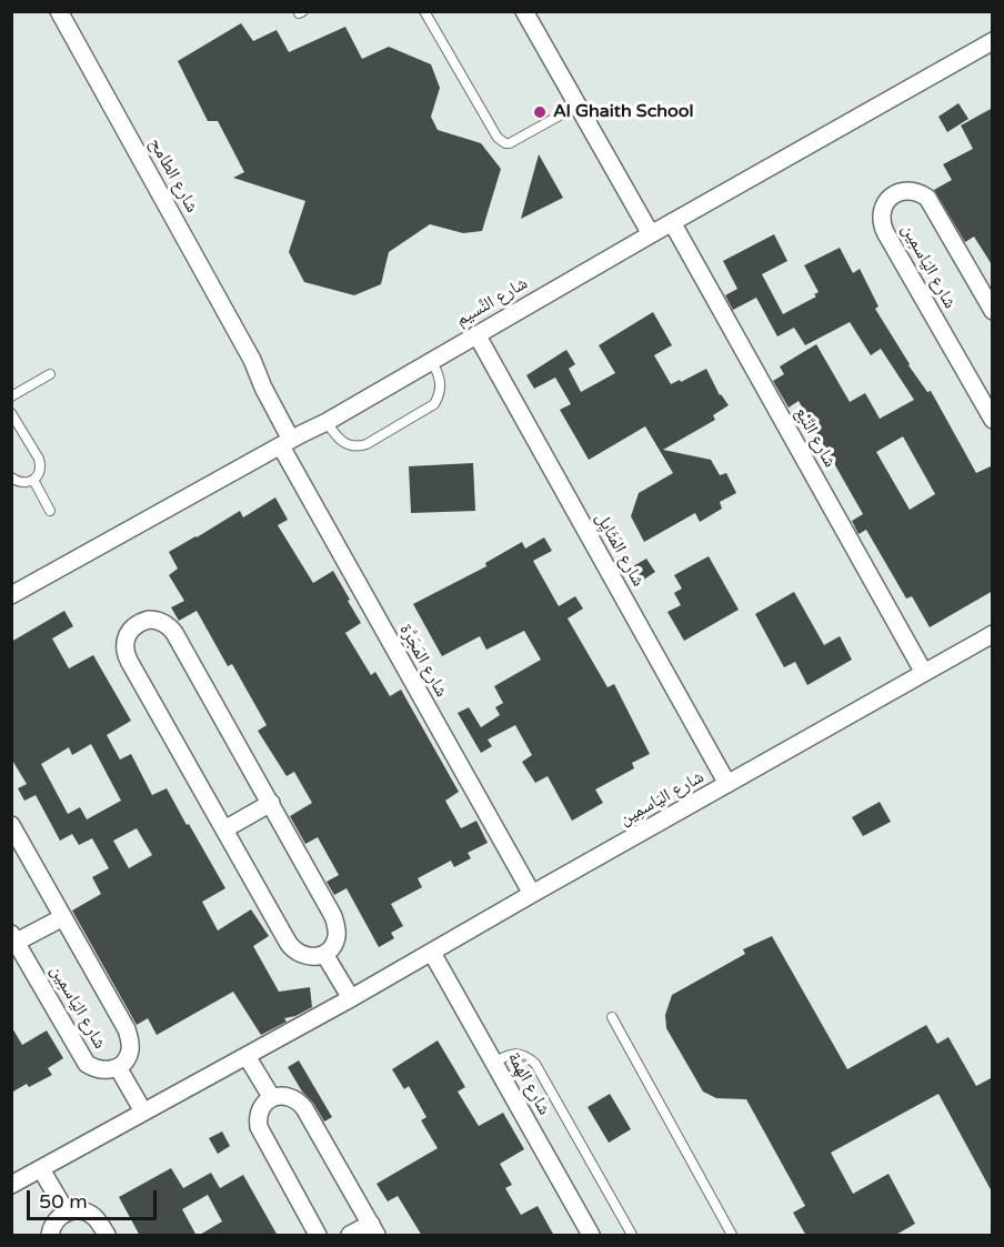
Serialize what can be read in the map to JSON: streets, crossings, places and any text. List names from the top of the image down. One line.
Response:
{"streets":{"street":["شارع الطامح","شارع اليَاسمِين","شارع النَّسيم","شارع النَّبْع","شارع المَثَايِل","شارع المَجَرَّة","شارع الهِمَّة"]},"crossings":[["شارع الطامح","شارع النَّسيم"],["شارع الطامح","شارع المَجَرَّة"],["شارع اليَاسمِين","شارع النَّبْع"],["شارع اليَاسمِين","شارع المَثَايِل"],["شارع اليَاسمِين","شارع المَجَرَّة"],["شارع اليَاسمِين","شارع الهِمَّة"],["شارع النَّسيم","شارع النَّبْع"],["شارع النَّسيم","شارع المَثَايِل"],["شارع النَّسيم","شارع المَجَرَّة"]],"places":["Al Ghaith School"],"scale_bar":"50 m"}
